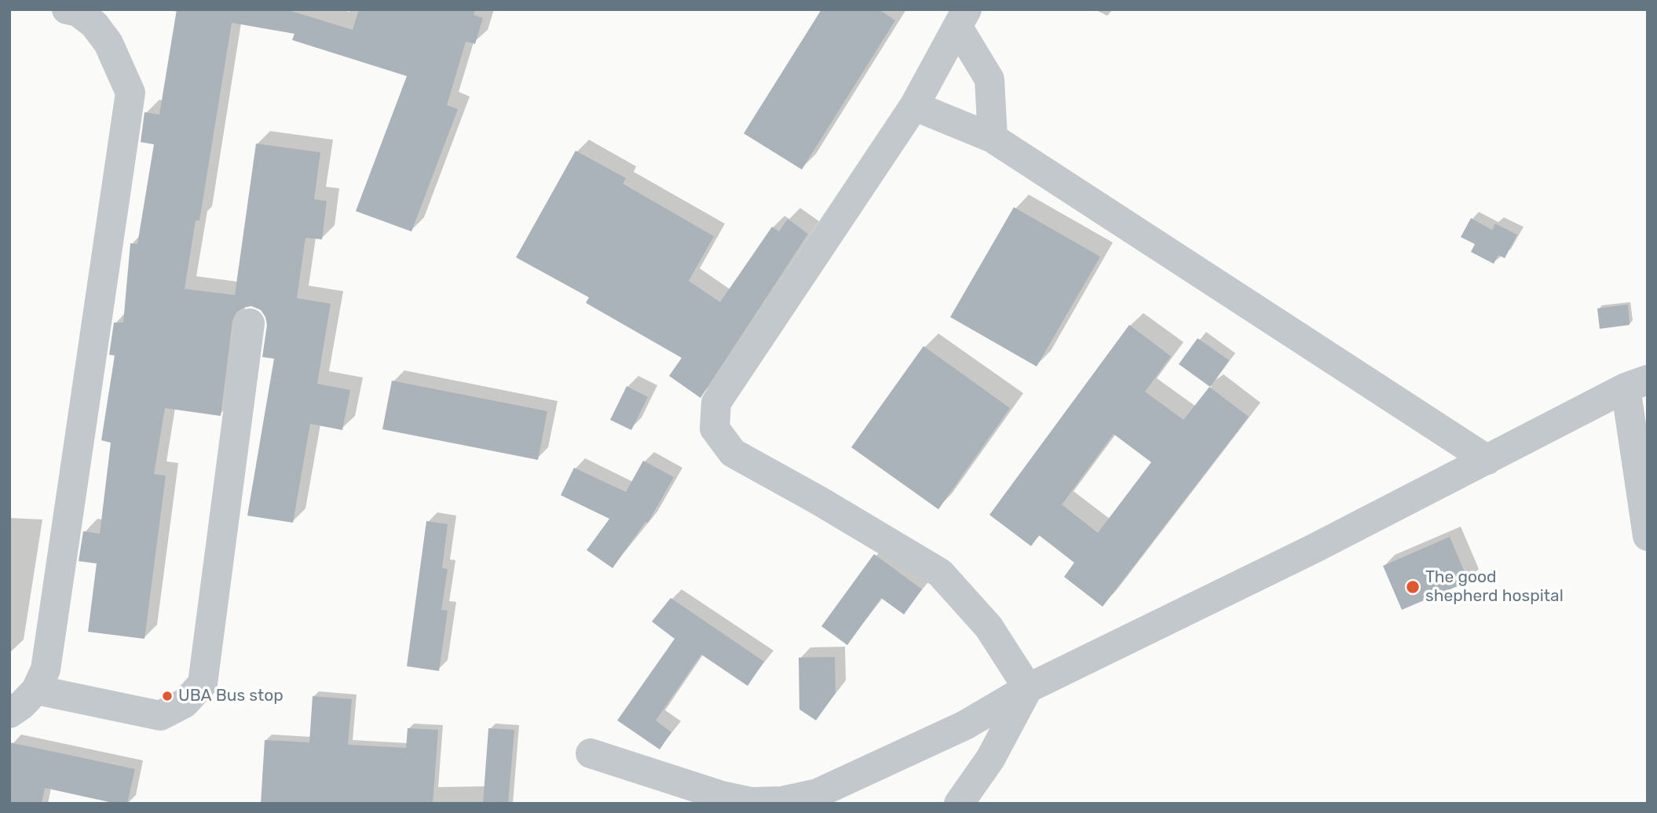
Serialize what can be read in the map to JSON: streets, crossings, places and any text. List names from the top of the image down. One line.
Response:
{"places":["The good shepherd hospital","UBA Bus stop"]}
